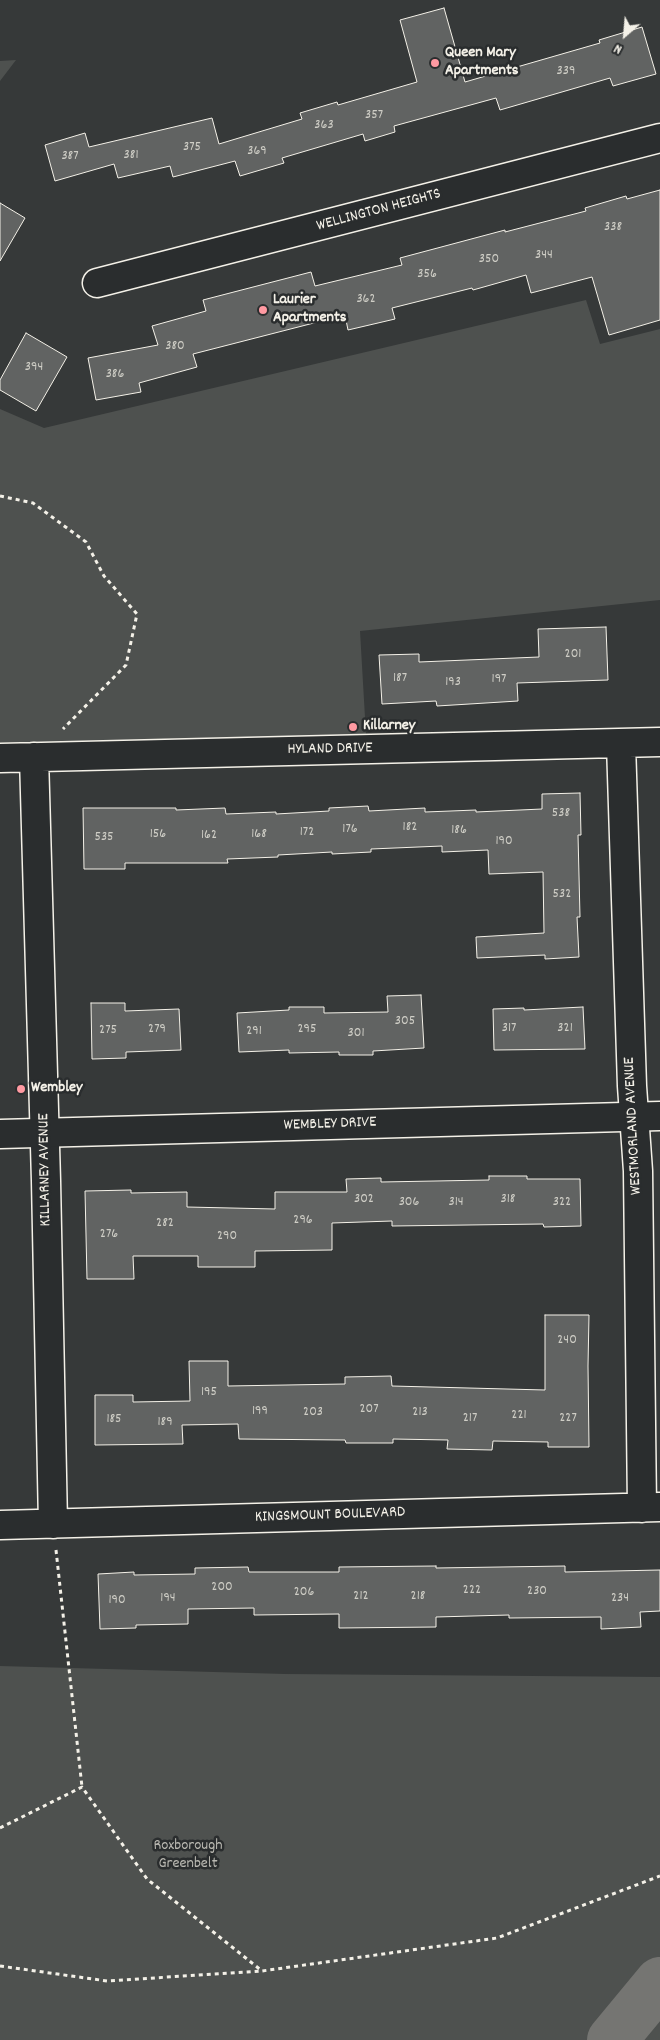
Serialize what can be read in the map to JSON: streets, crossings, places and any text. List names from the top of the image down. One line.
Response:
{"streets":{"street":["WELLINGTON HEIGHTS","HYLAND DRIVE","WEMBLEY DRIVE","WESTMORLAND AVENUE","KILLARNEY AVENUE","KINGSMOUNT BOULEVARD"]},"crossings":[["HYLAND DRIVE","WESTMORLAND AVENUE"],["HYLAND DRIVE","KILLARNEY AVENUE"],["WEMBLEY DRIVE","WESTMORLAND AVENUE"],["WEMBLEY DRIVE","KILLARNEY AVENUE"],["WESTMORLAND AVENUE","KINGSMOUNT BOULEVARD"],["KILLARNEY AVENUE","KINGSMOUNT BOULEVARD"]],"parks":["Roxborough Greenbelt"],"places":["Queen Mary Apartments","Laurier Apartments","Killarney","Wembley"],"house_numbers":["339","357","363","375","369","381","387","338","344","350","356","362","380","394","386","201","187","197","193","538","182","176","186","172","156","168","162","535","190","532","305","317","321","279","295","275","291","301","302","318","306","314","322","296","282","276","290","240","195","207","199","203","213","221","217","227","185","189","200","222","230","206","212","218","194","234","190"],"north":"bottom left"}
